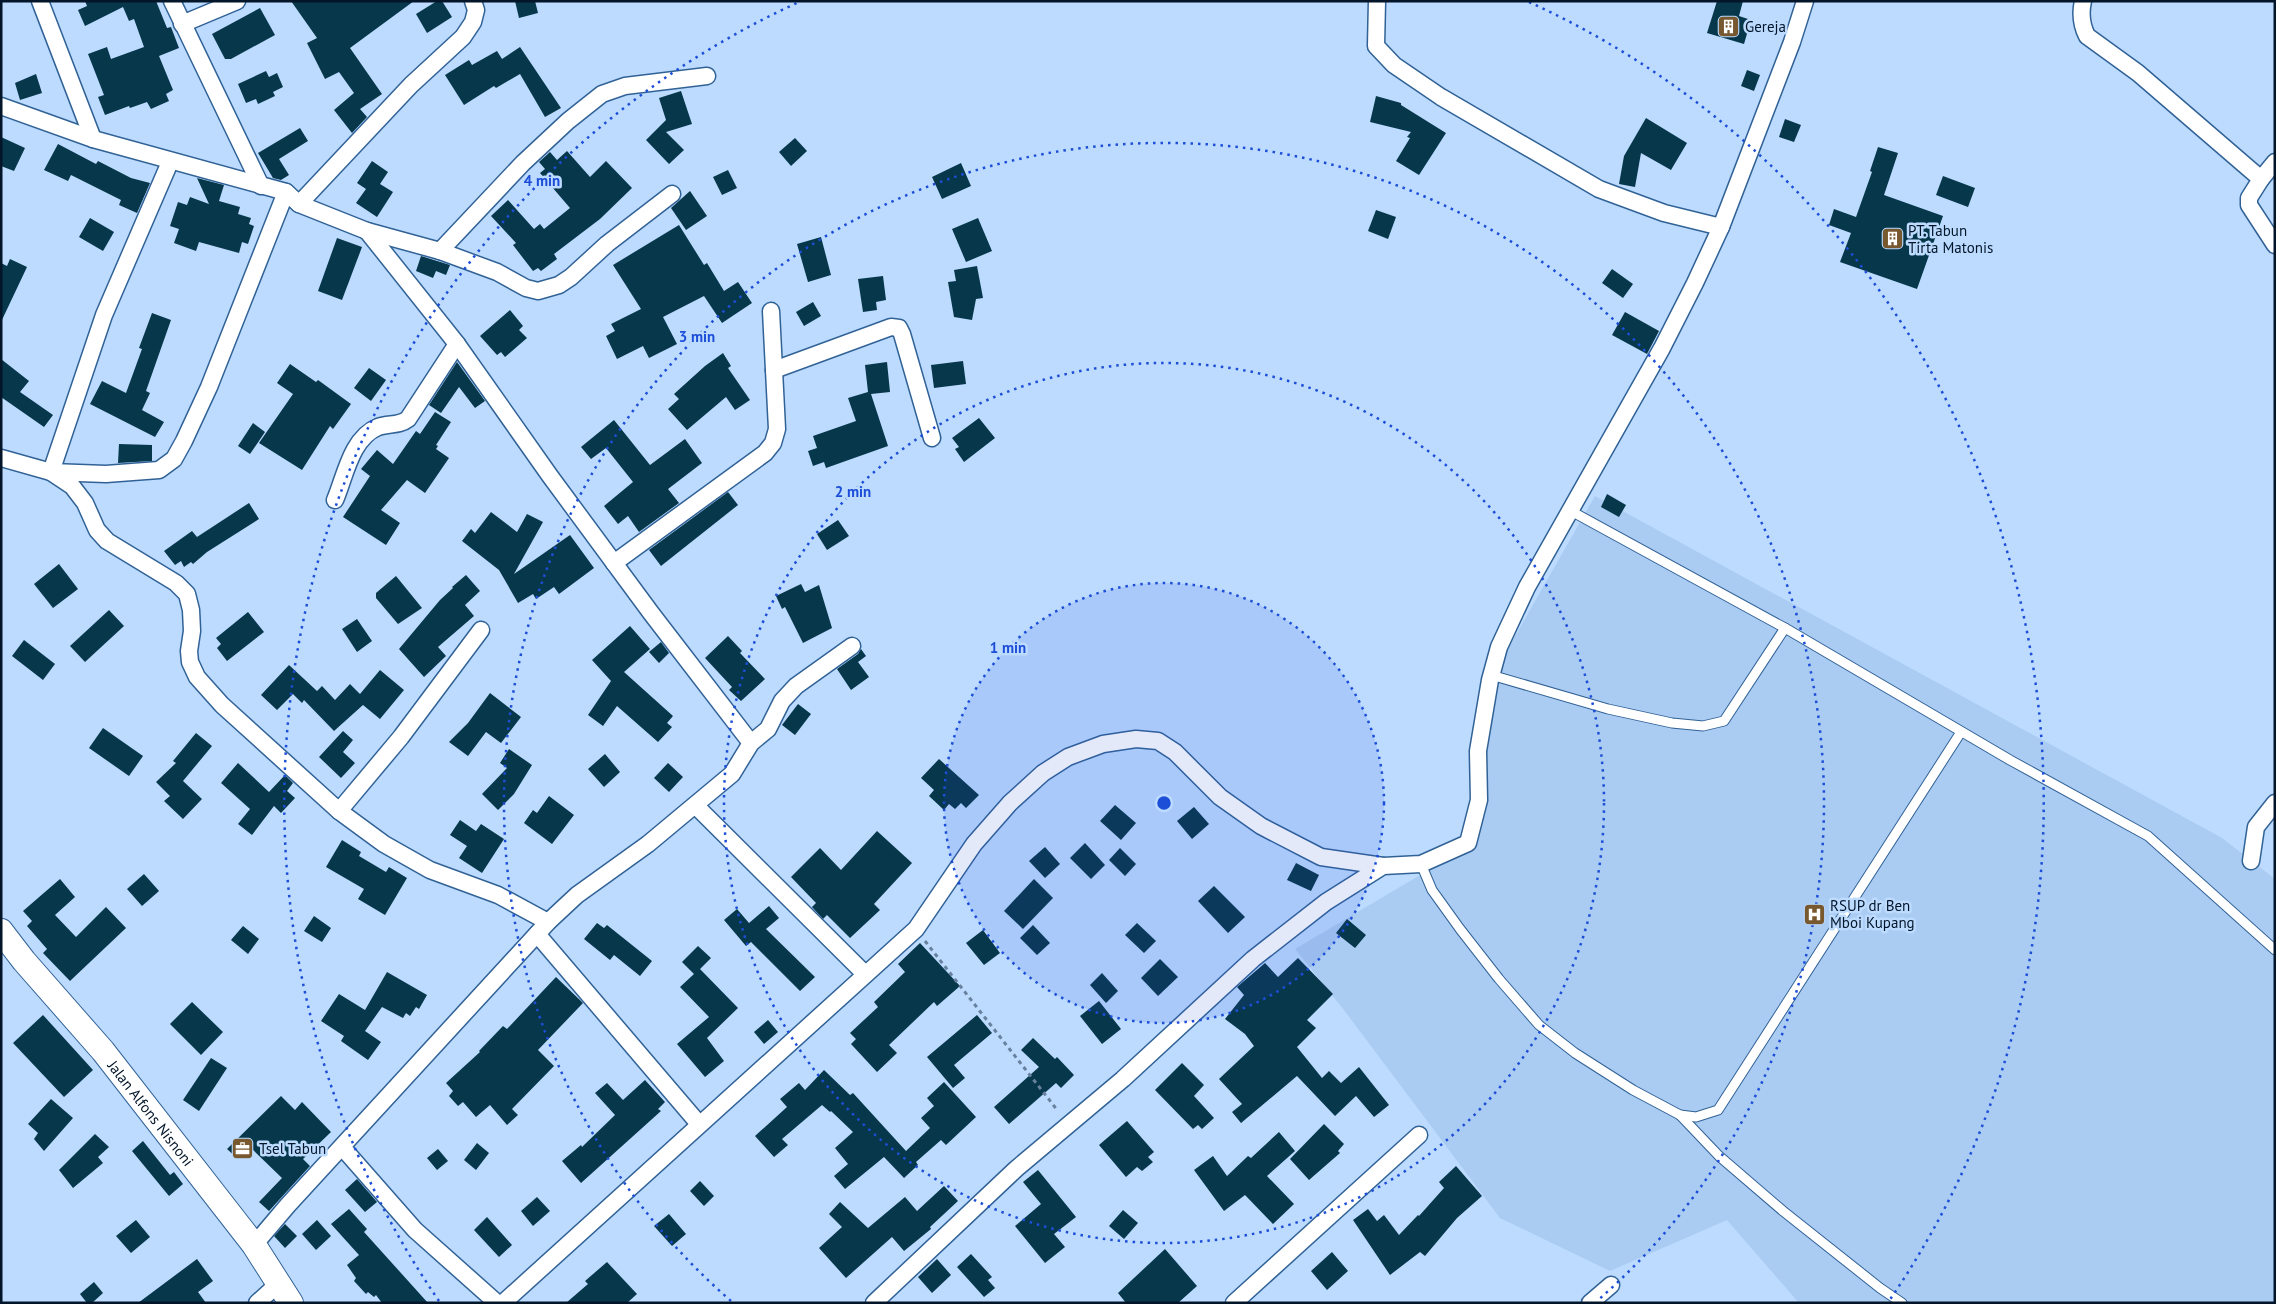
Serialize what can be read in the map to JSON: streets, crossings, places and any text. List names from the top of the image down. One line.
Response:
{"streets":{"main road":["Jalan Alfons Nisnoni"]},"places":{"building":["Gereja","PT. Tabun Tirta Matonis"],"hospital":["RSUP dr Ben Mboi Kupang"],"office":["Tsel Tabun"]},"rings":["4 min","3 min","2 min","1 min"]}
